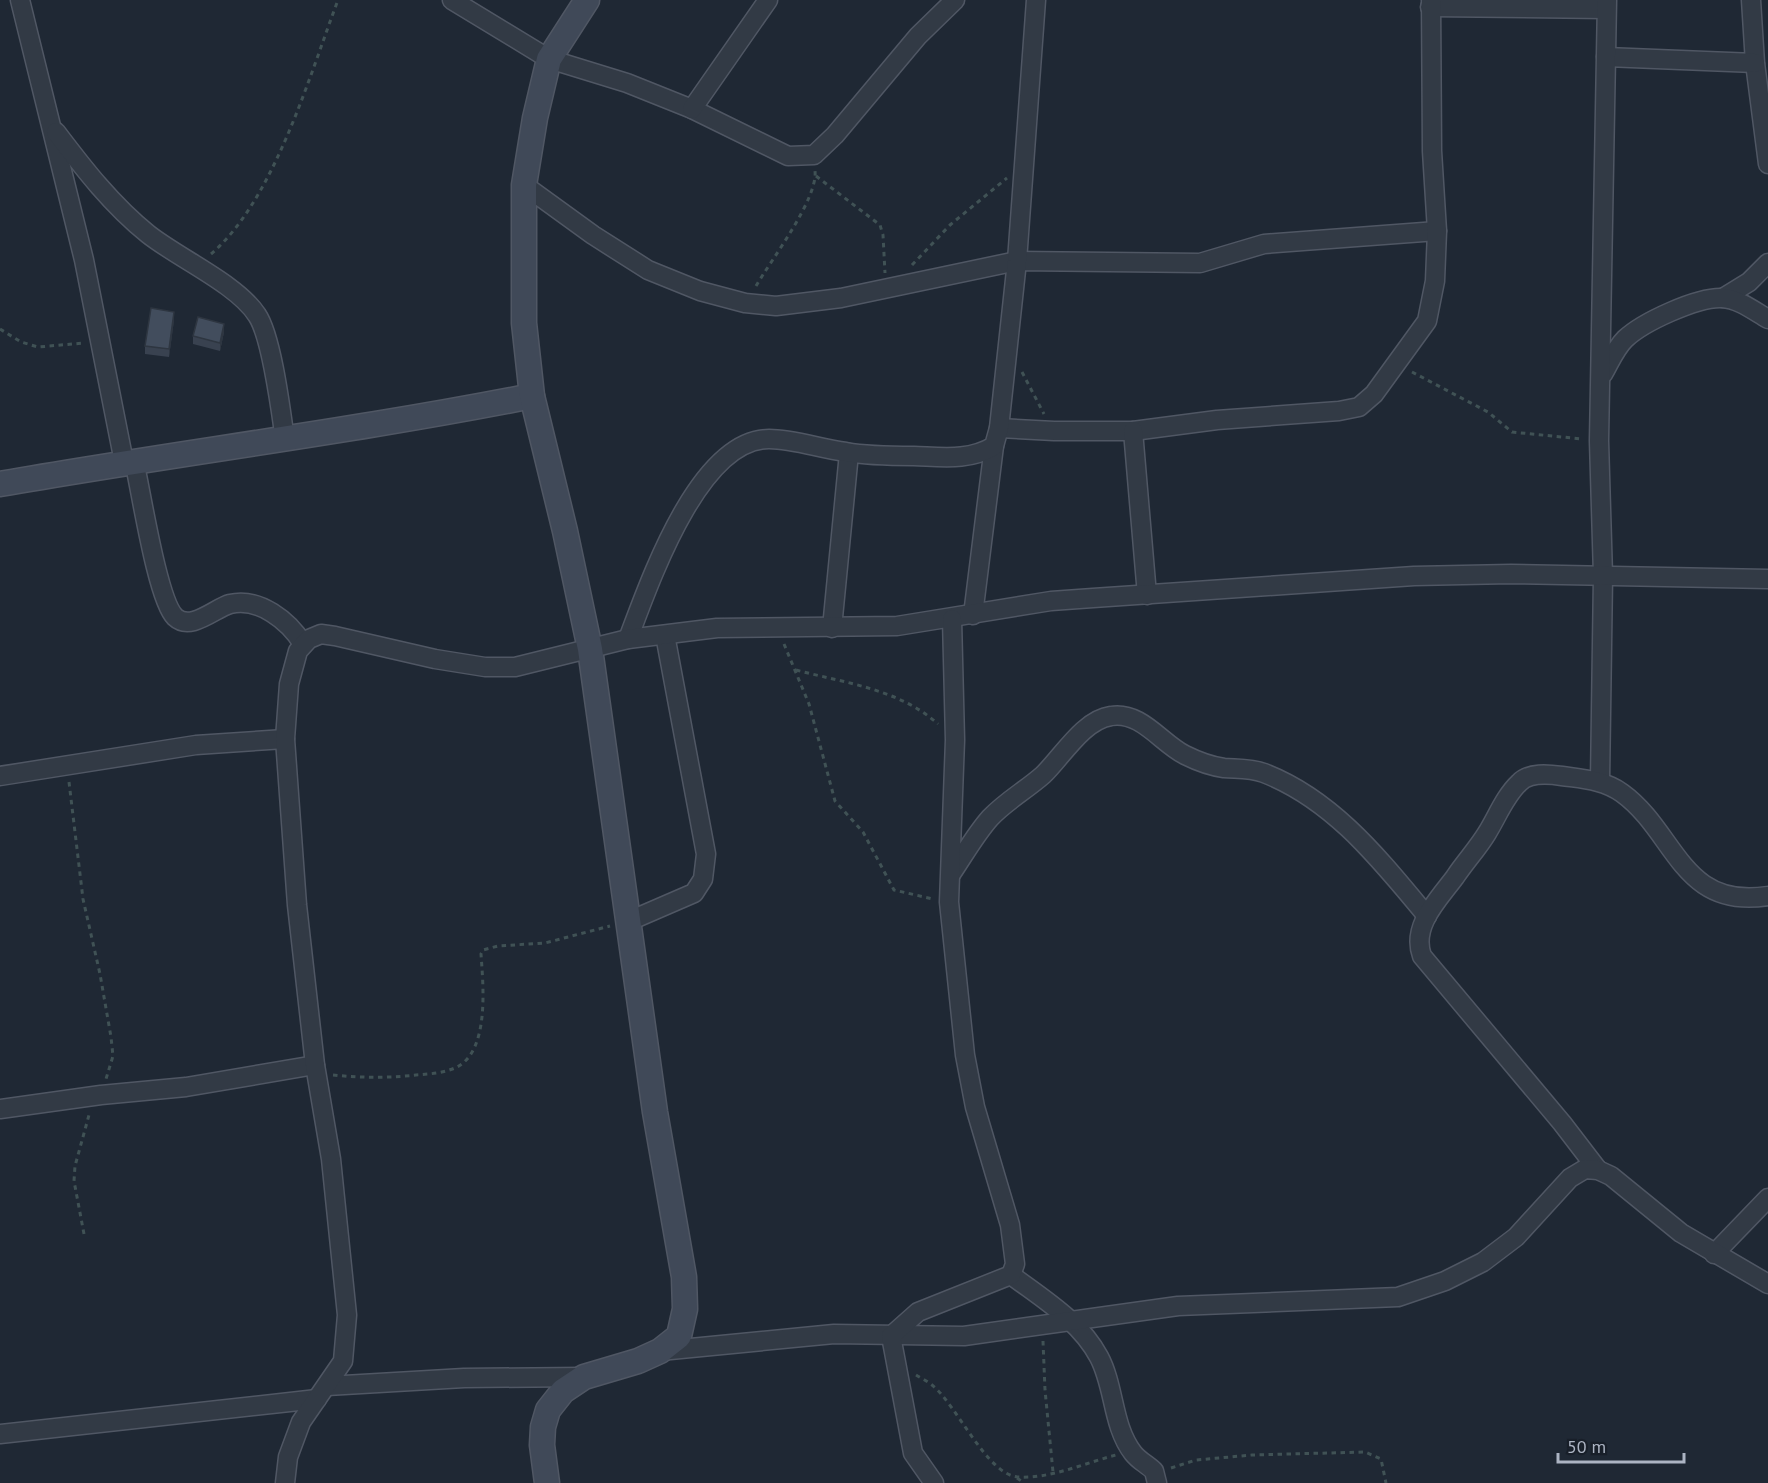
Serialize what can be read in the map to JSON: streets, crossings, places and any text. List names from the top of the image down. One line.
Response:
{"scale_bar":"50 m"}
